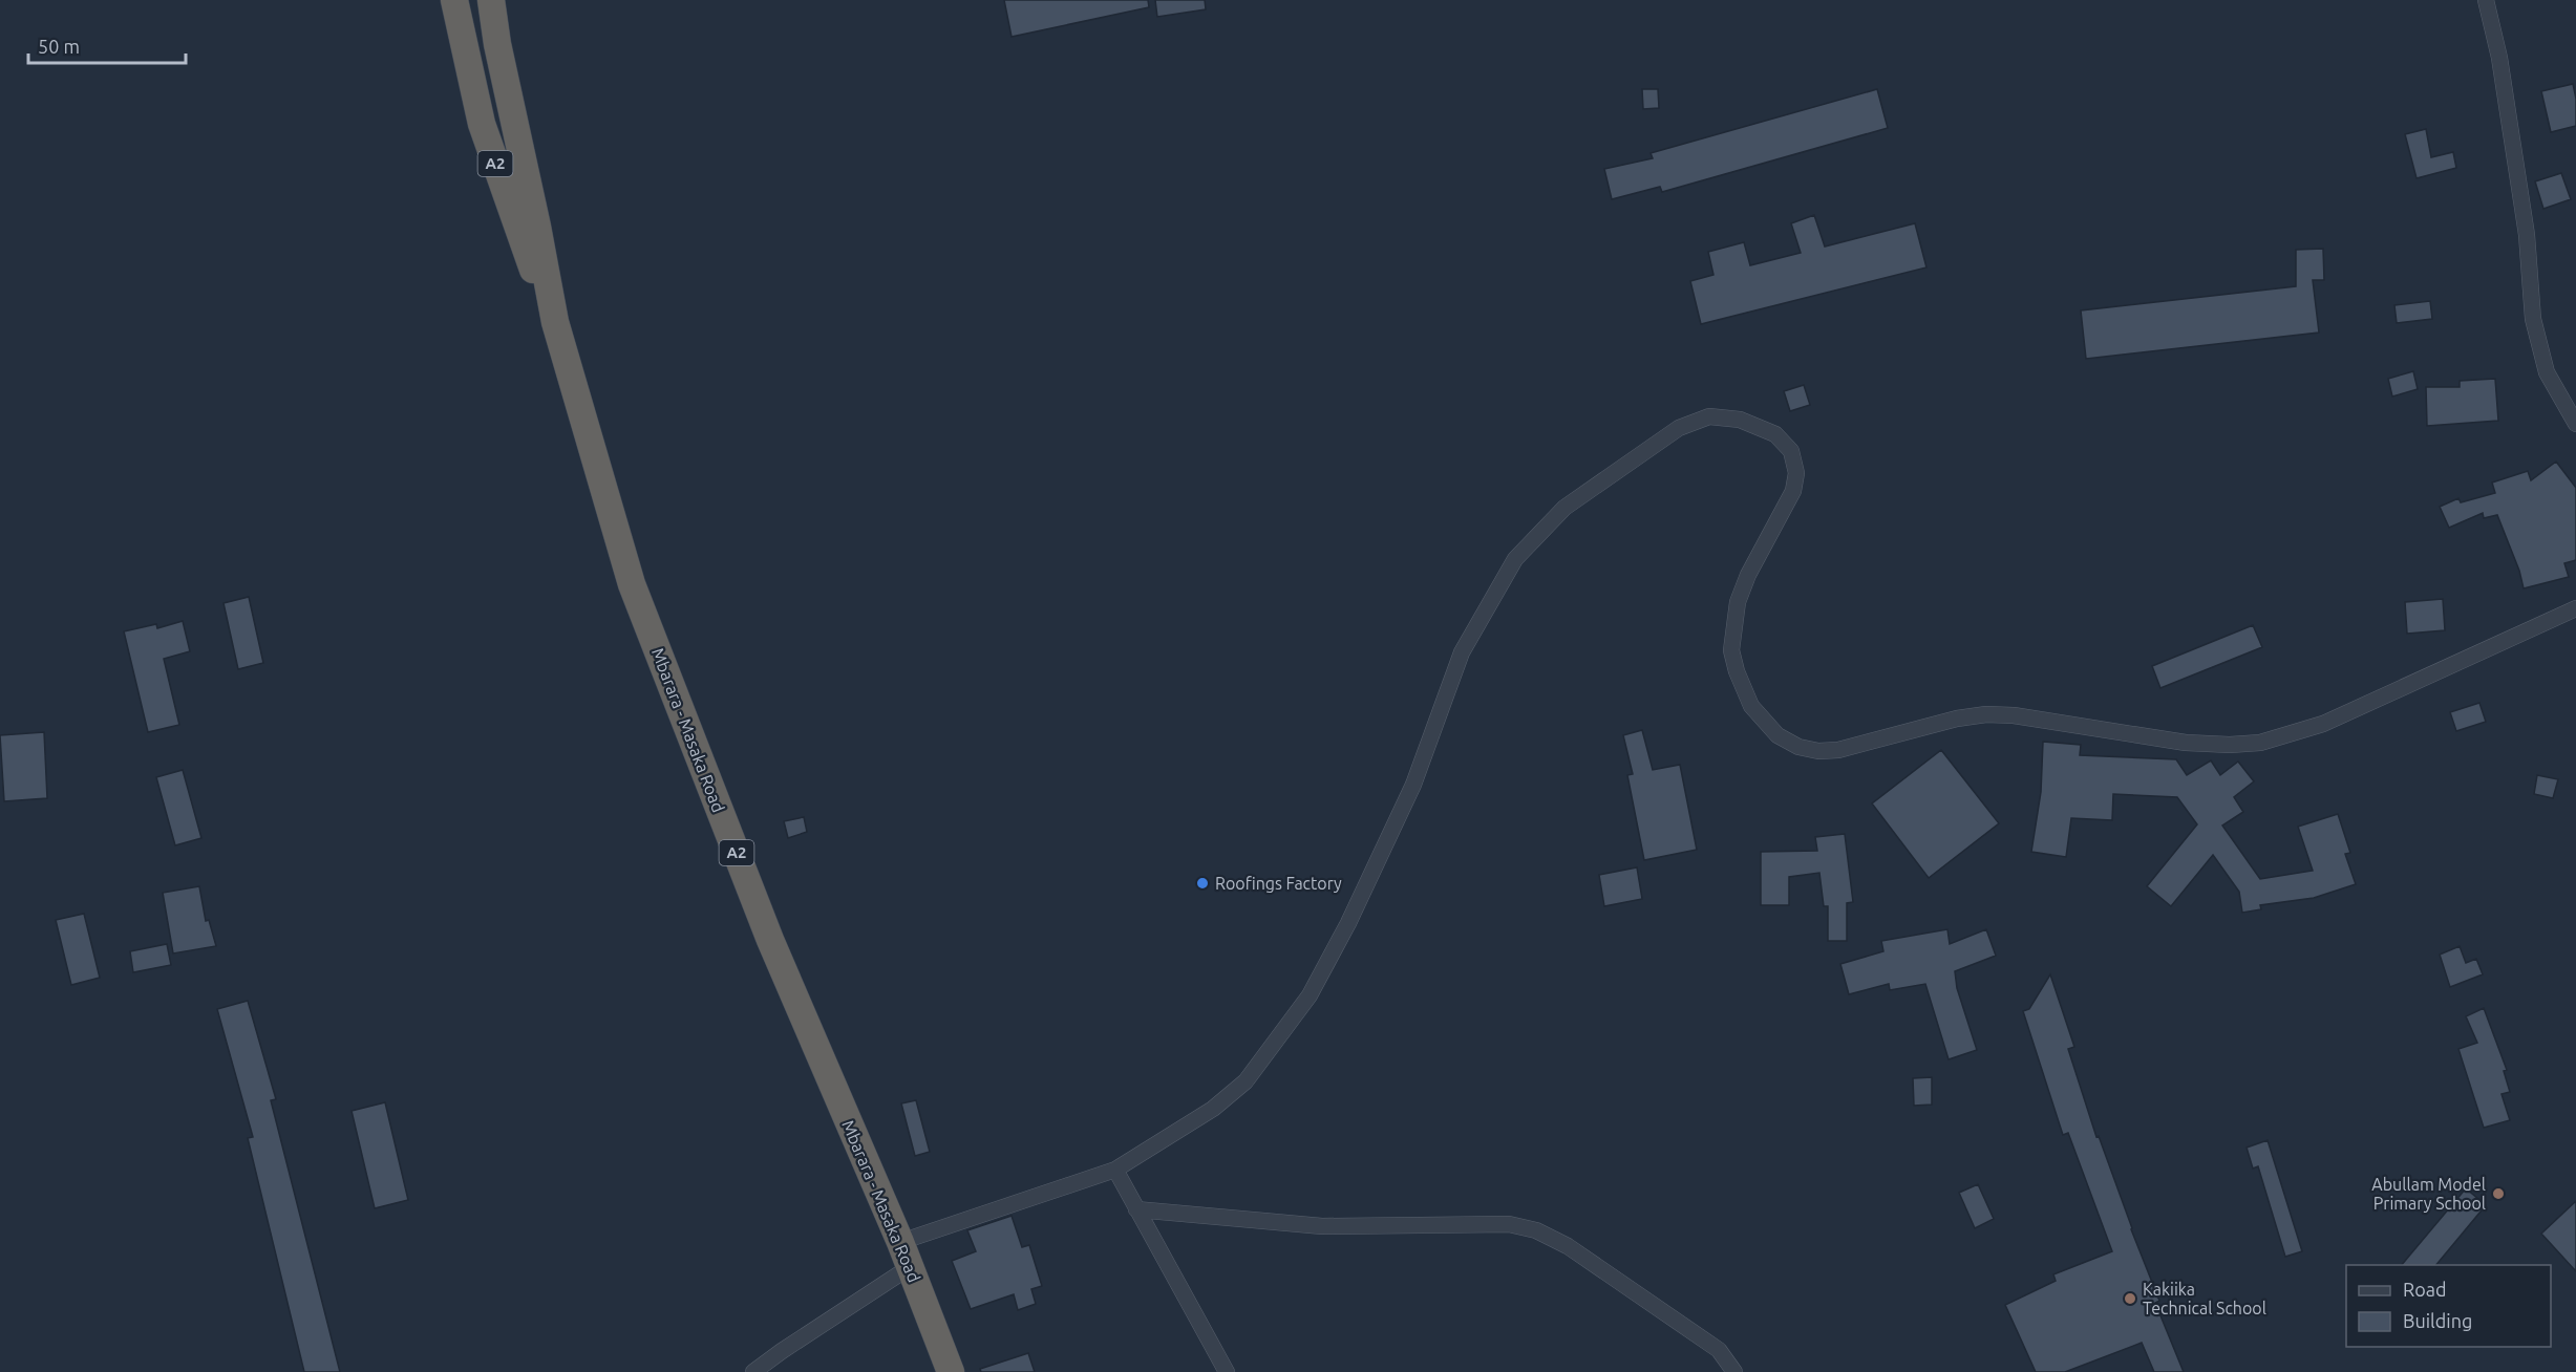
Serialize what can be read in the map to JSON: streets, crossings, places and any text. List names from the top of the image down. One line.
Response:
{"streets":{"highway":["A2","Mbarara - Masaka Road"]},"places":["Roofings Factory","Abullam Model Primary School","Kakiika Technical School"],"legend":["Road","Building"],"scale_bar":"50 m"}
